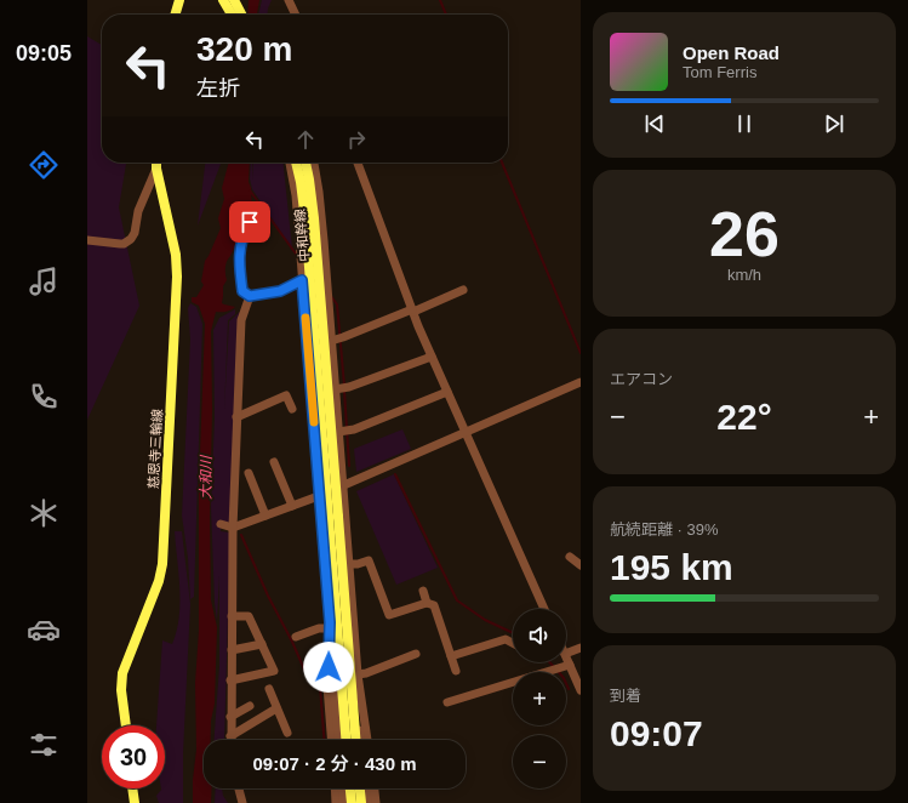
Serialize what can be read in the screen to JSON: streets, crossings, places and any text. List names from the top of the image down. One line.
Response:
{"streets":{"main road":["中和幹線","慈恩寺三輪線"]},"water":["大和川"],"page":{"tabs":"09:05","turn":["320 m","左折"],"song":["Open Road","Tom Ferris"],"tile":[["26","km/h"],"エアコン",["航続距離 · 39%","195 km"],["到着","09:07"]],"heat":["−","22°","+"],"map_buttons":["+","−"],"limit":"30","trip":"09:07 · 2 分 · 430 m"}}
